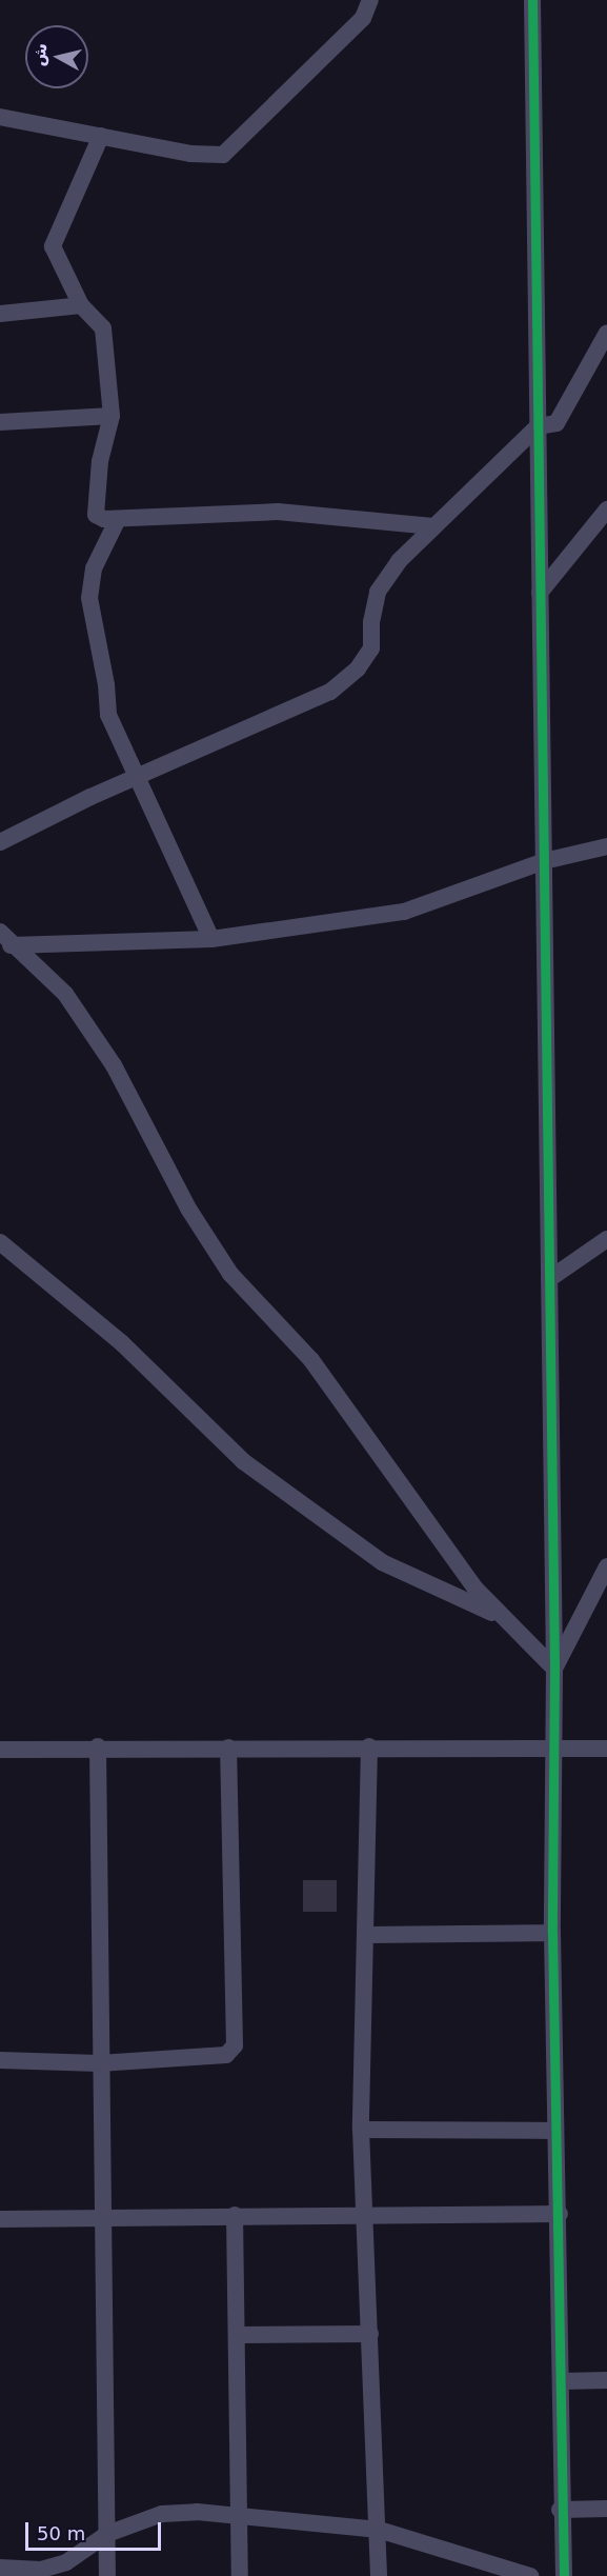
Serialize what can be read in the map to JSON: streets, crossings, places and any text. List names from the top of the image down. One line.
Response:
{"scale_bar":"50 m","north":"left"}
